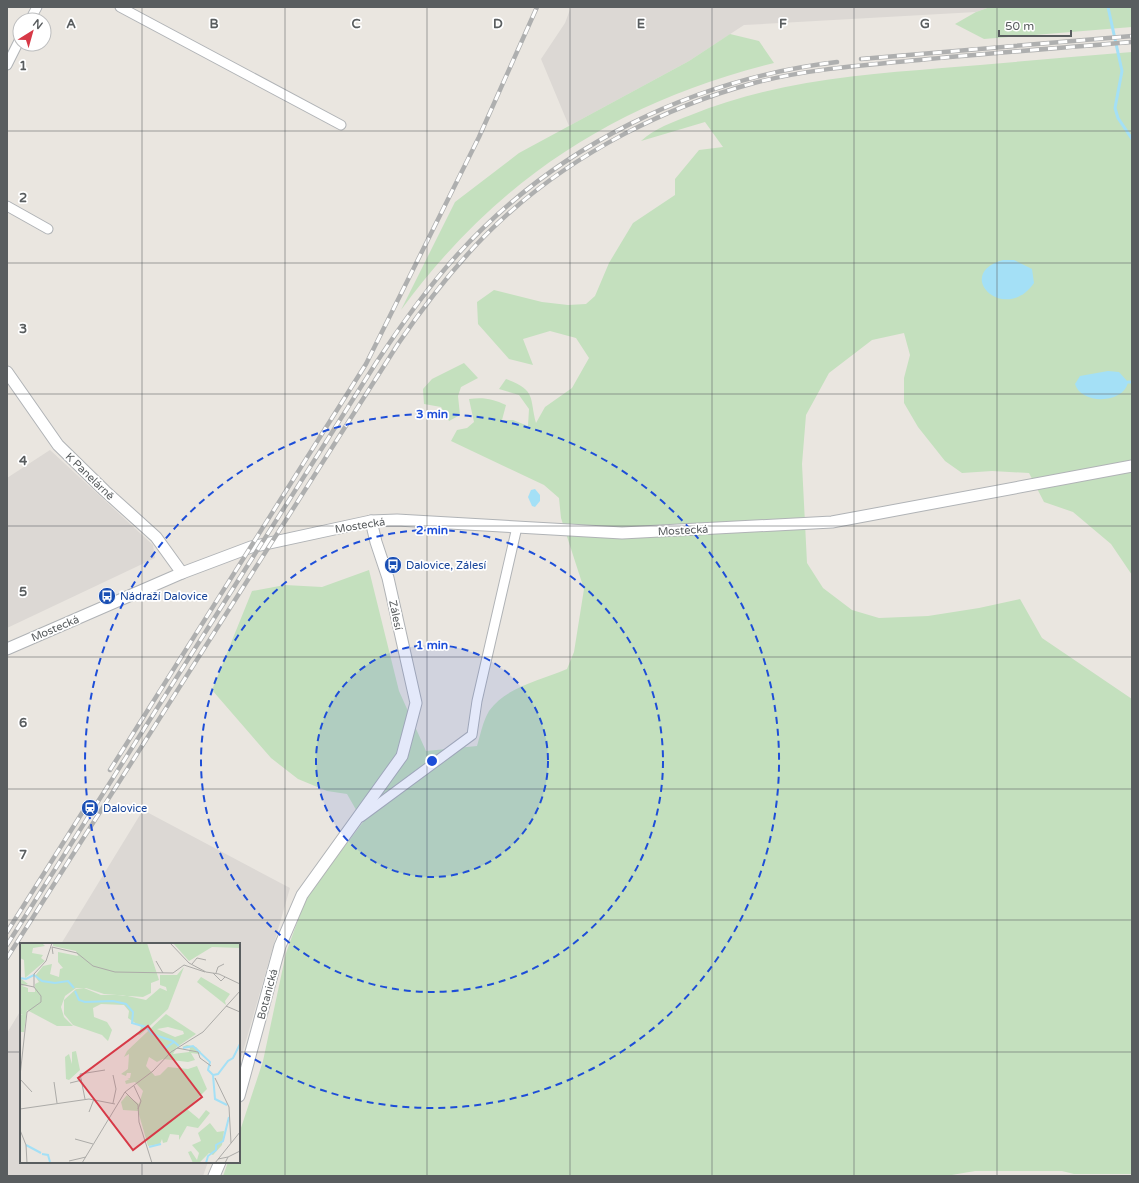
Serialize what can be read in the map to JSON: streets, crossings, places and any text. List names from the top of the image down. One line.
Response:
{"streets":{"street":["K Panelárně","Mostecká","Zálesí","Botanická"]},"crossings":[["K Panelárně","Mostecká"],["Mostecká","Zálesí"],["Zálesí","Botanická"]],"places":{"bus stop":["Dalovice, Zálesí","Nádraží Dalovice"],"station":["Dalovice"]},"scale_bar":"50 m","north":"top right","grid":{"columns":["A","B","C","D","E","F","G"],"rows":["1","2","3","4","5","6","7"]},"rings":["3 min","2 min","1 min"]}
